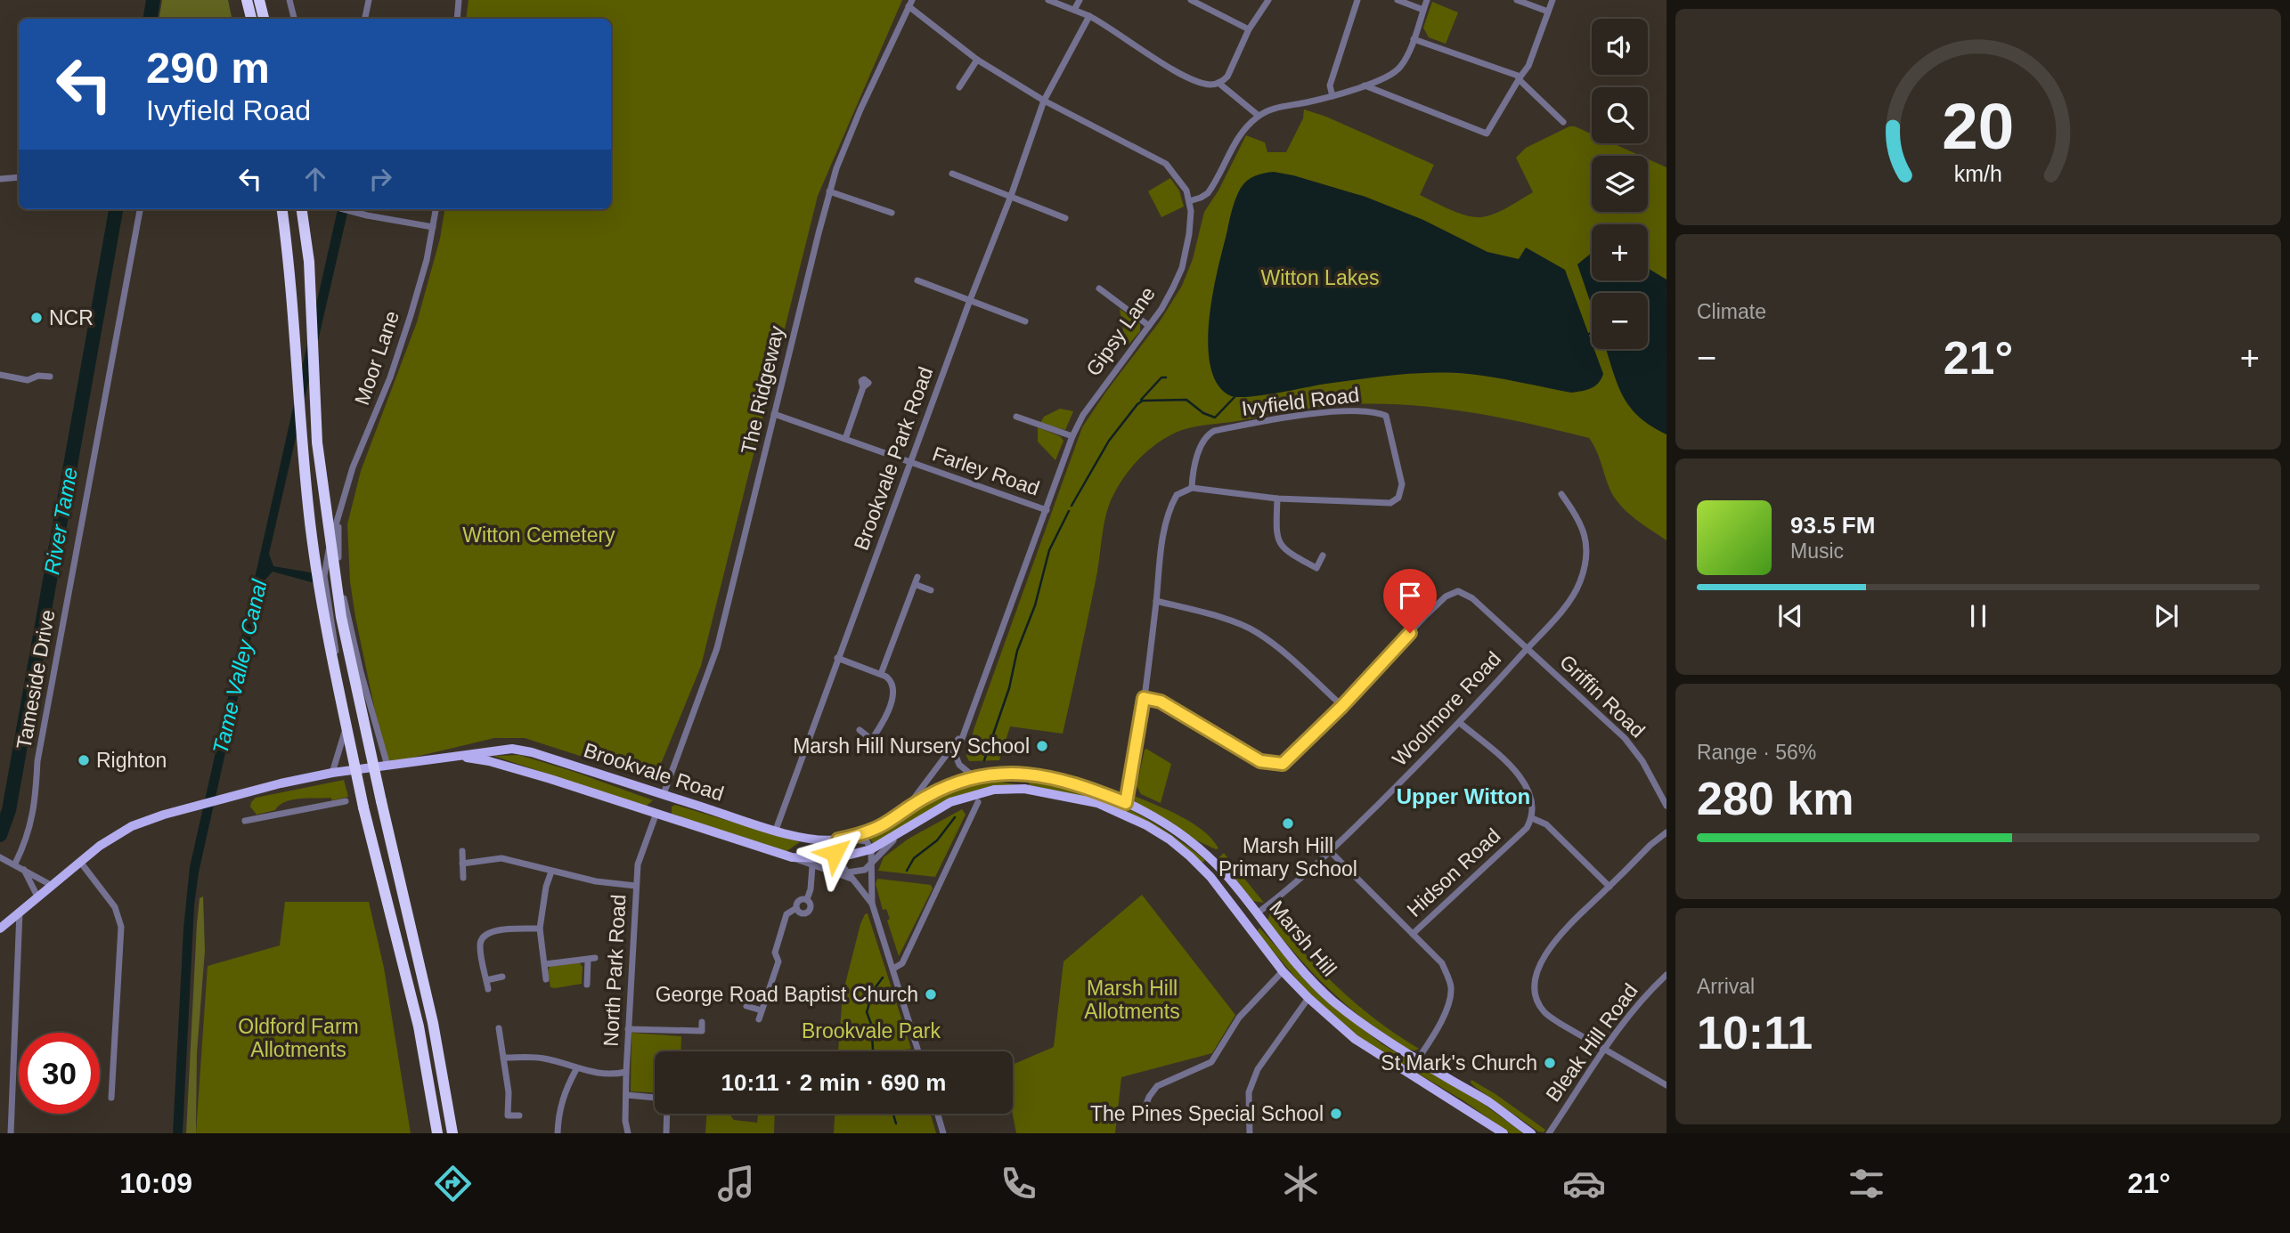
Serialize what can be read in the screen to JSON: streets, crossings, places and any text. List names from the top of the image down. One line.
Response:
{"streets":{"main road":["Brookvale Road","Marsh Hill"],"street":["Gipsy Lane","Moor Lane","The Ridgeway","Ivyfield Road","Brookvale Park Road","Farley Road","Tameside Drive","Griffin Road","Woolmore Road","Hidson Road","North Park Road","Bleak Hill Road"]},"crossings":[["Gipsy Lane","Farley Road"],["Gipsy Lane","Marsh Hill"],["Moor Lane","Brookvale Road"],["The Ridgeway","Farley Road"],["The Ridgeway","Brookvale Road"],["Brookvale Park Road","Farley Road"],["Brookvale Park Road","Brookvale Road"],["Griffin Road","Woolmore Road"],["Woolmore Road","Marsh Hill"],["Brookvale Road","Marsh Hill"],["Brookvale Road","North Park Road"]],"districts":["Upper Witton"],"water":["River Tame","Tame Valley Canal"],"parks":["Witton Lakes","Witton Cemetery","Marsh Hill Allotments","Oldford Farm Allotments","Brookvale Park"],"places":["NCR","Marsh Hill Nursery School","Righton","Marsh Hill Primary School","George Road Baptist Church","St Mark's Church","The Pines Special School"],"page":{"map_buttons":["+","−"],"turn":["290 m","Ivyfield Road"],"tile":["Climate",["Range · 56%","280 km"],["Arrival","10:11"]],"heat":["−","21°","+"],"song":["93.5 FM","Music"],"limit":"30","trip":"10:11 · 2 min · 690 m","tabs":["10:09","21°"],"gauge":["20","km/h"]}}
